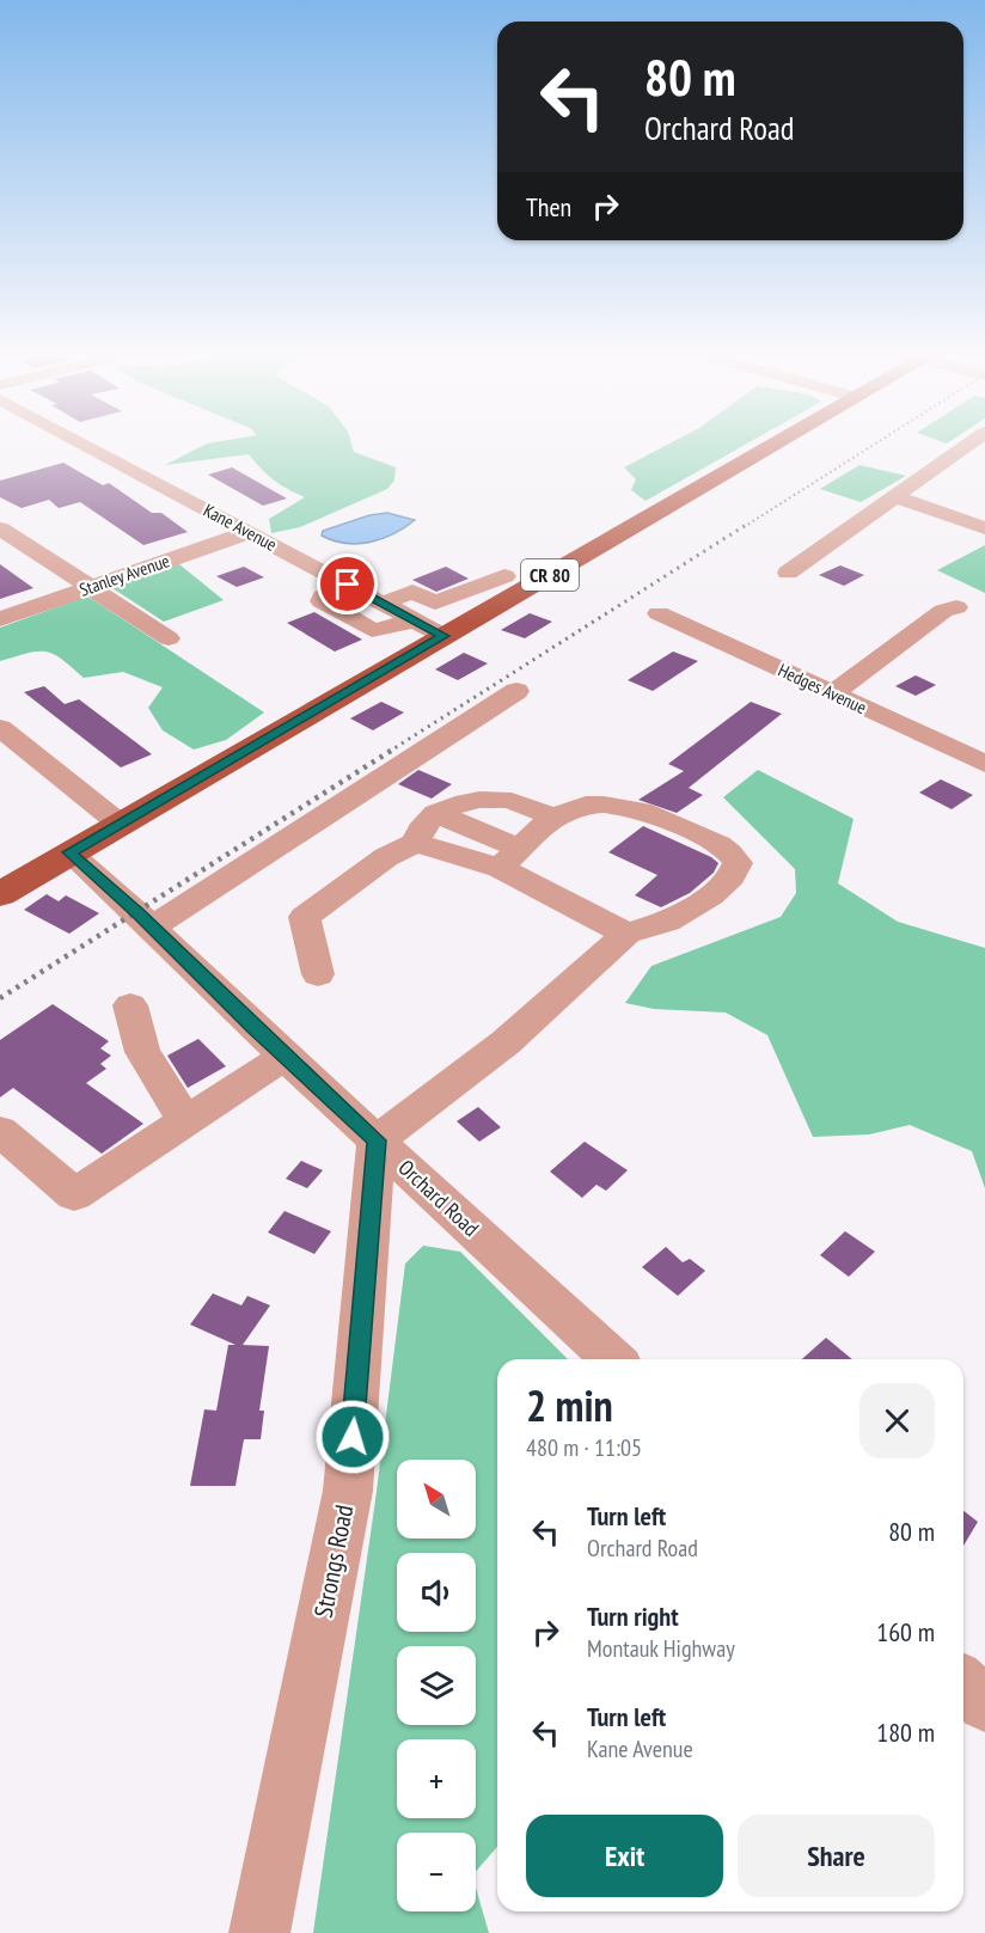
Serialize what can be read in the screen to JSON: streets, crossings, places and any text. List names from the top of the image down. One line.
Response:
{"streets":{"main road":["CR 80"],"street":["Kane Avenue","Stanley Avenue","Hedges Avenue","Orchard Road","Strongs Road"]},"crossings":[["Kane Avenue","Stanley Avenue"],["Kane Avenue","CR 80"],["CR 80","Orchard Road"],["Orchard Road","Strongs Road"]],"north":"top left","page":{"turn":["80 m","Orchard Road"],"then":"Then","heading":["2 min","480 m · 11:05"],"map_buttons":["+","−"],"list":[{"name":"Turn left","note":"Orchard Road","value":"80 m"},{"name":"Turn right","note":"Montauk Highway","value":"160 m"},{"name":"Turn left","note":"Kane Avenue","value":"180 m"}],"buttons":["Exit","Share"]}}
